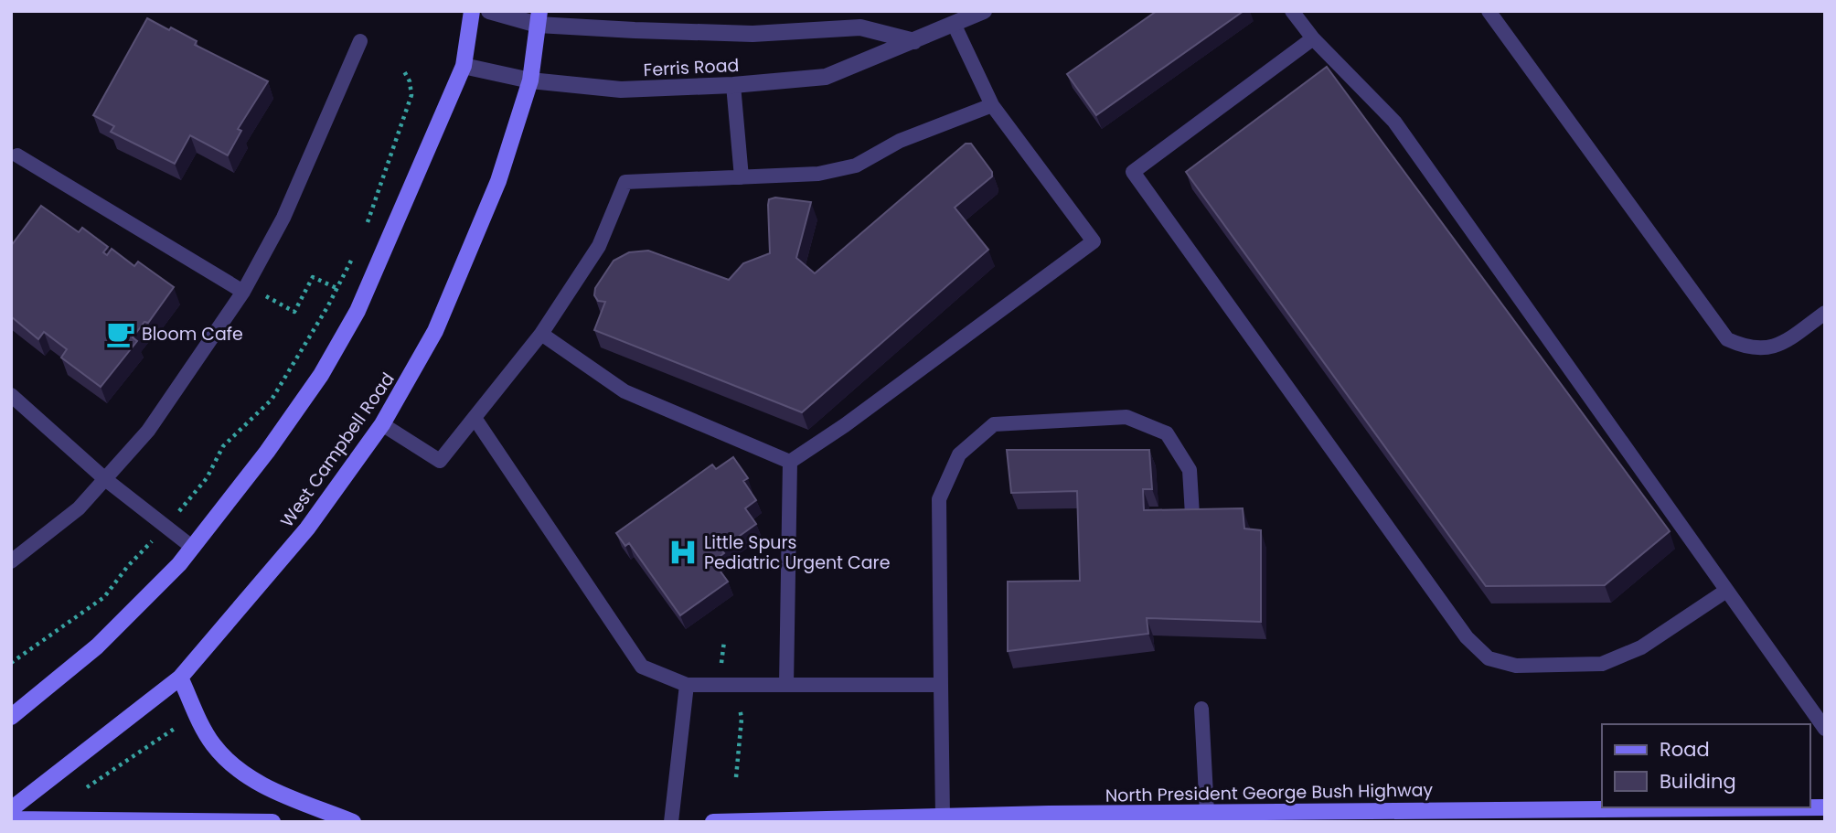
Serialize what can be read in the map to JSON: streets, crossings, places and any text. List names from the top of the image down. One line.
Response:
{"streets":{"main road":["West Campbell Road","North President George Bush Highway"],"street":["Ferris Road"]},"crossings":[["Ferris Road","West Campbell Road"]],"places":{"cafe":["Bloom Cafe"],"hospital":["Little Spurs Pediatric Urgent Care"]},"legend":["Road","Building"]}
